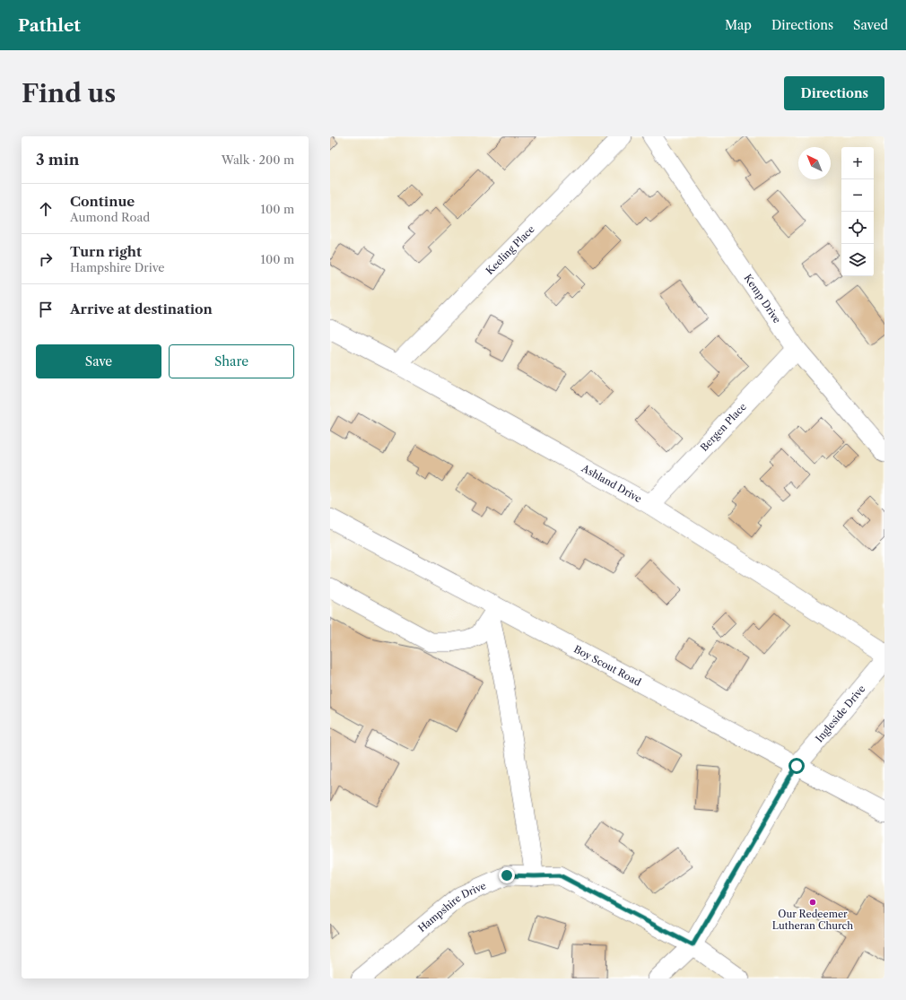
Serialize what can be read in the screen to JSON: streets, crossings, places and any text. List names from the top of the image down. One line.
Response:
{"streets":{"street":["Keeling Place","Kemp Drive","Bergen Place","Ashland Drive","Boy Scout Road","Ingleside Drive","Hampshire Drive"]},"crossings":[["Keeling Place","Ashland Drive"],["Kemp Drive","Bergen Place"],["Bergen Place","Ashland Drive"],["Boy Scout Road","Ingleside Drive"],["Ingleside Drive","Hampshire Drive"]],"places":["Our Redeemer Lutheran Church"],"north":"top left","page":{"header":"Pathlet","nav":["Map","Directions","Saved"],"buttons":["Directions",["Save","Share"]],"title":"Find us","heading":["3 min","Walk · 200 m"],"map_buttons":["+","−"],"list":[["Continue","Aumond Road","100 m"],["Turn right","Hampshire Drive","100 m"],"Arrive at destination"]}}
